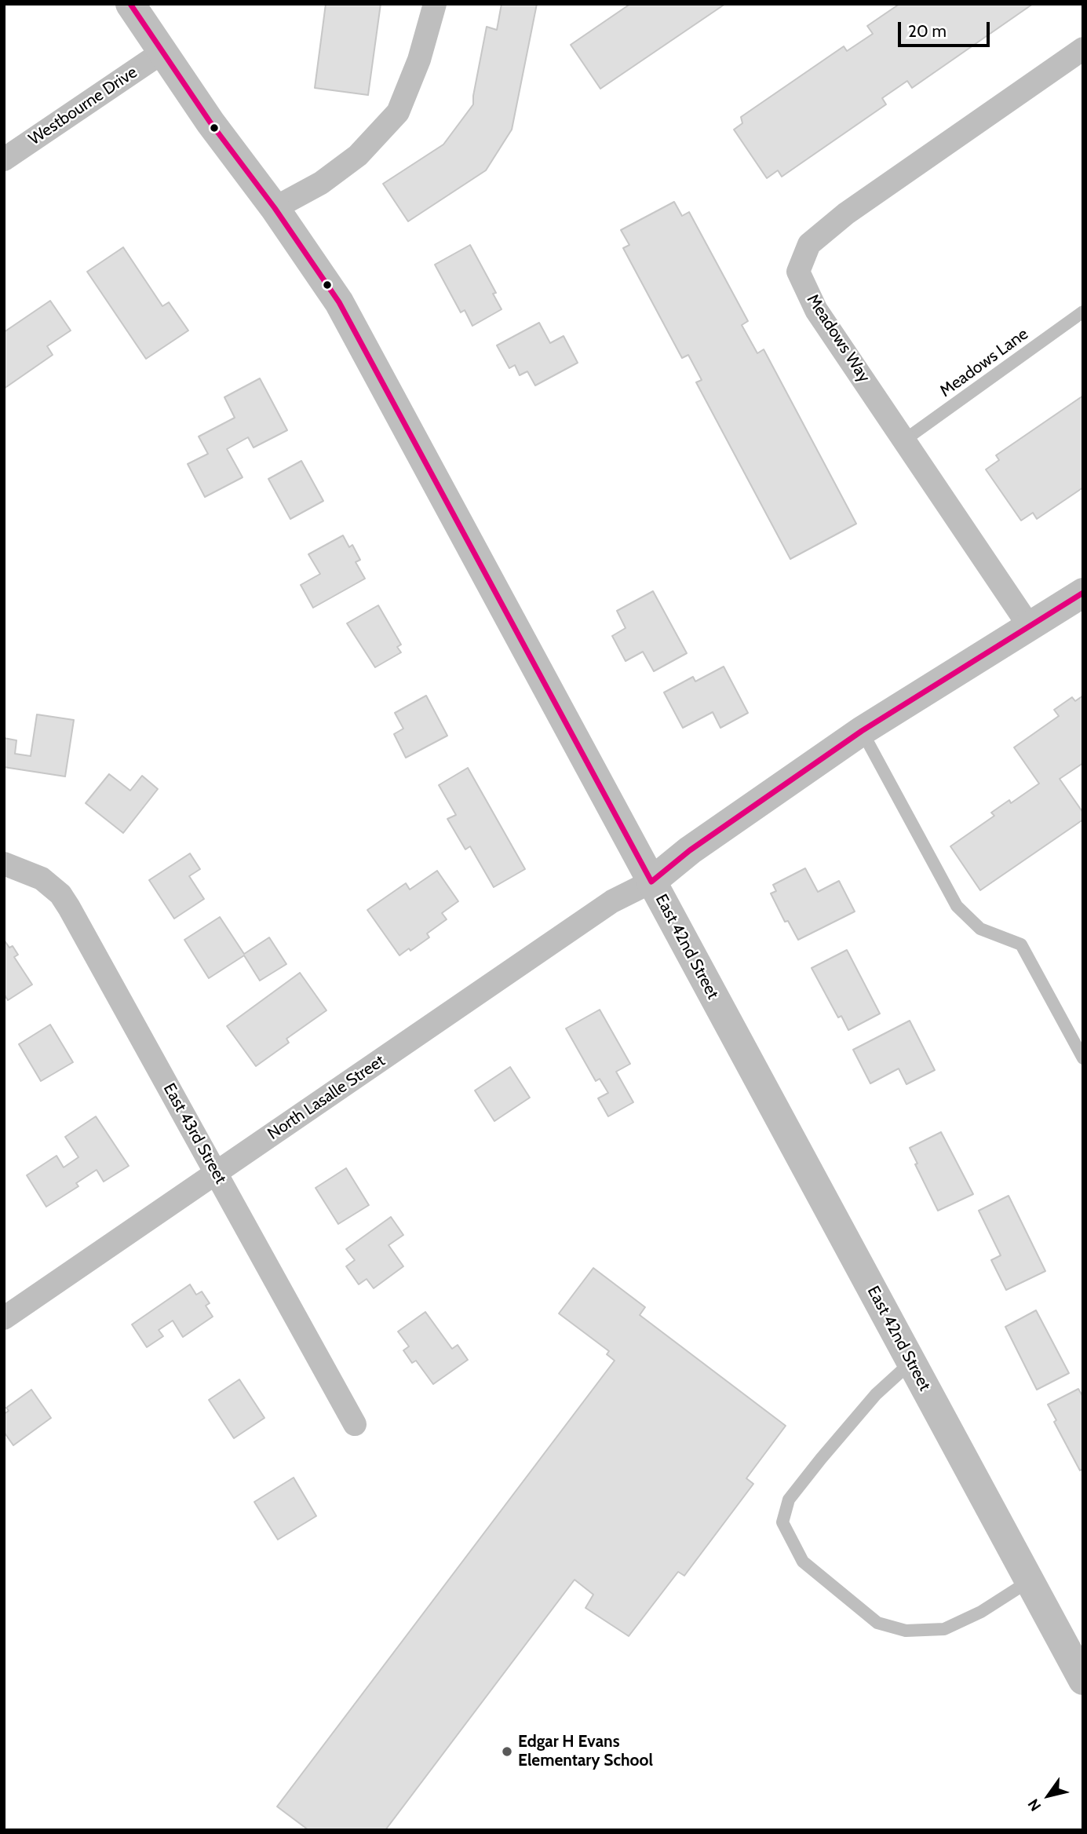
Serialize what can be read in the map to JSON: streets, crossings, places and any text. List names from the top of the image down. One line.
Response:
{"streets":{"street":["Westbourne Drive","Meadows Way","East 42nd Street","North Lasalle Street","East 43rd Street"],"lane":["Meadows Lane"]},"crossings":[["Westbourne Drive","East 42nd Street"],["Meadows Way","Meadows Lane"],["East 42nd Street","North Lasalle Street"],["North Lasalle Street","East 43rd Street"]],"places":["Edgar H Evans Elementary School"],"scale_bar":"20 m","north":"bottom left"}
